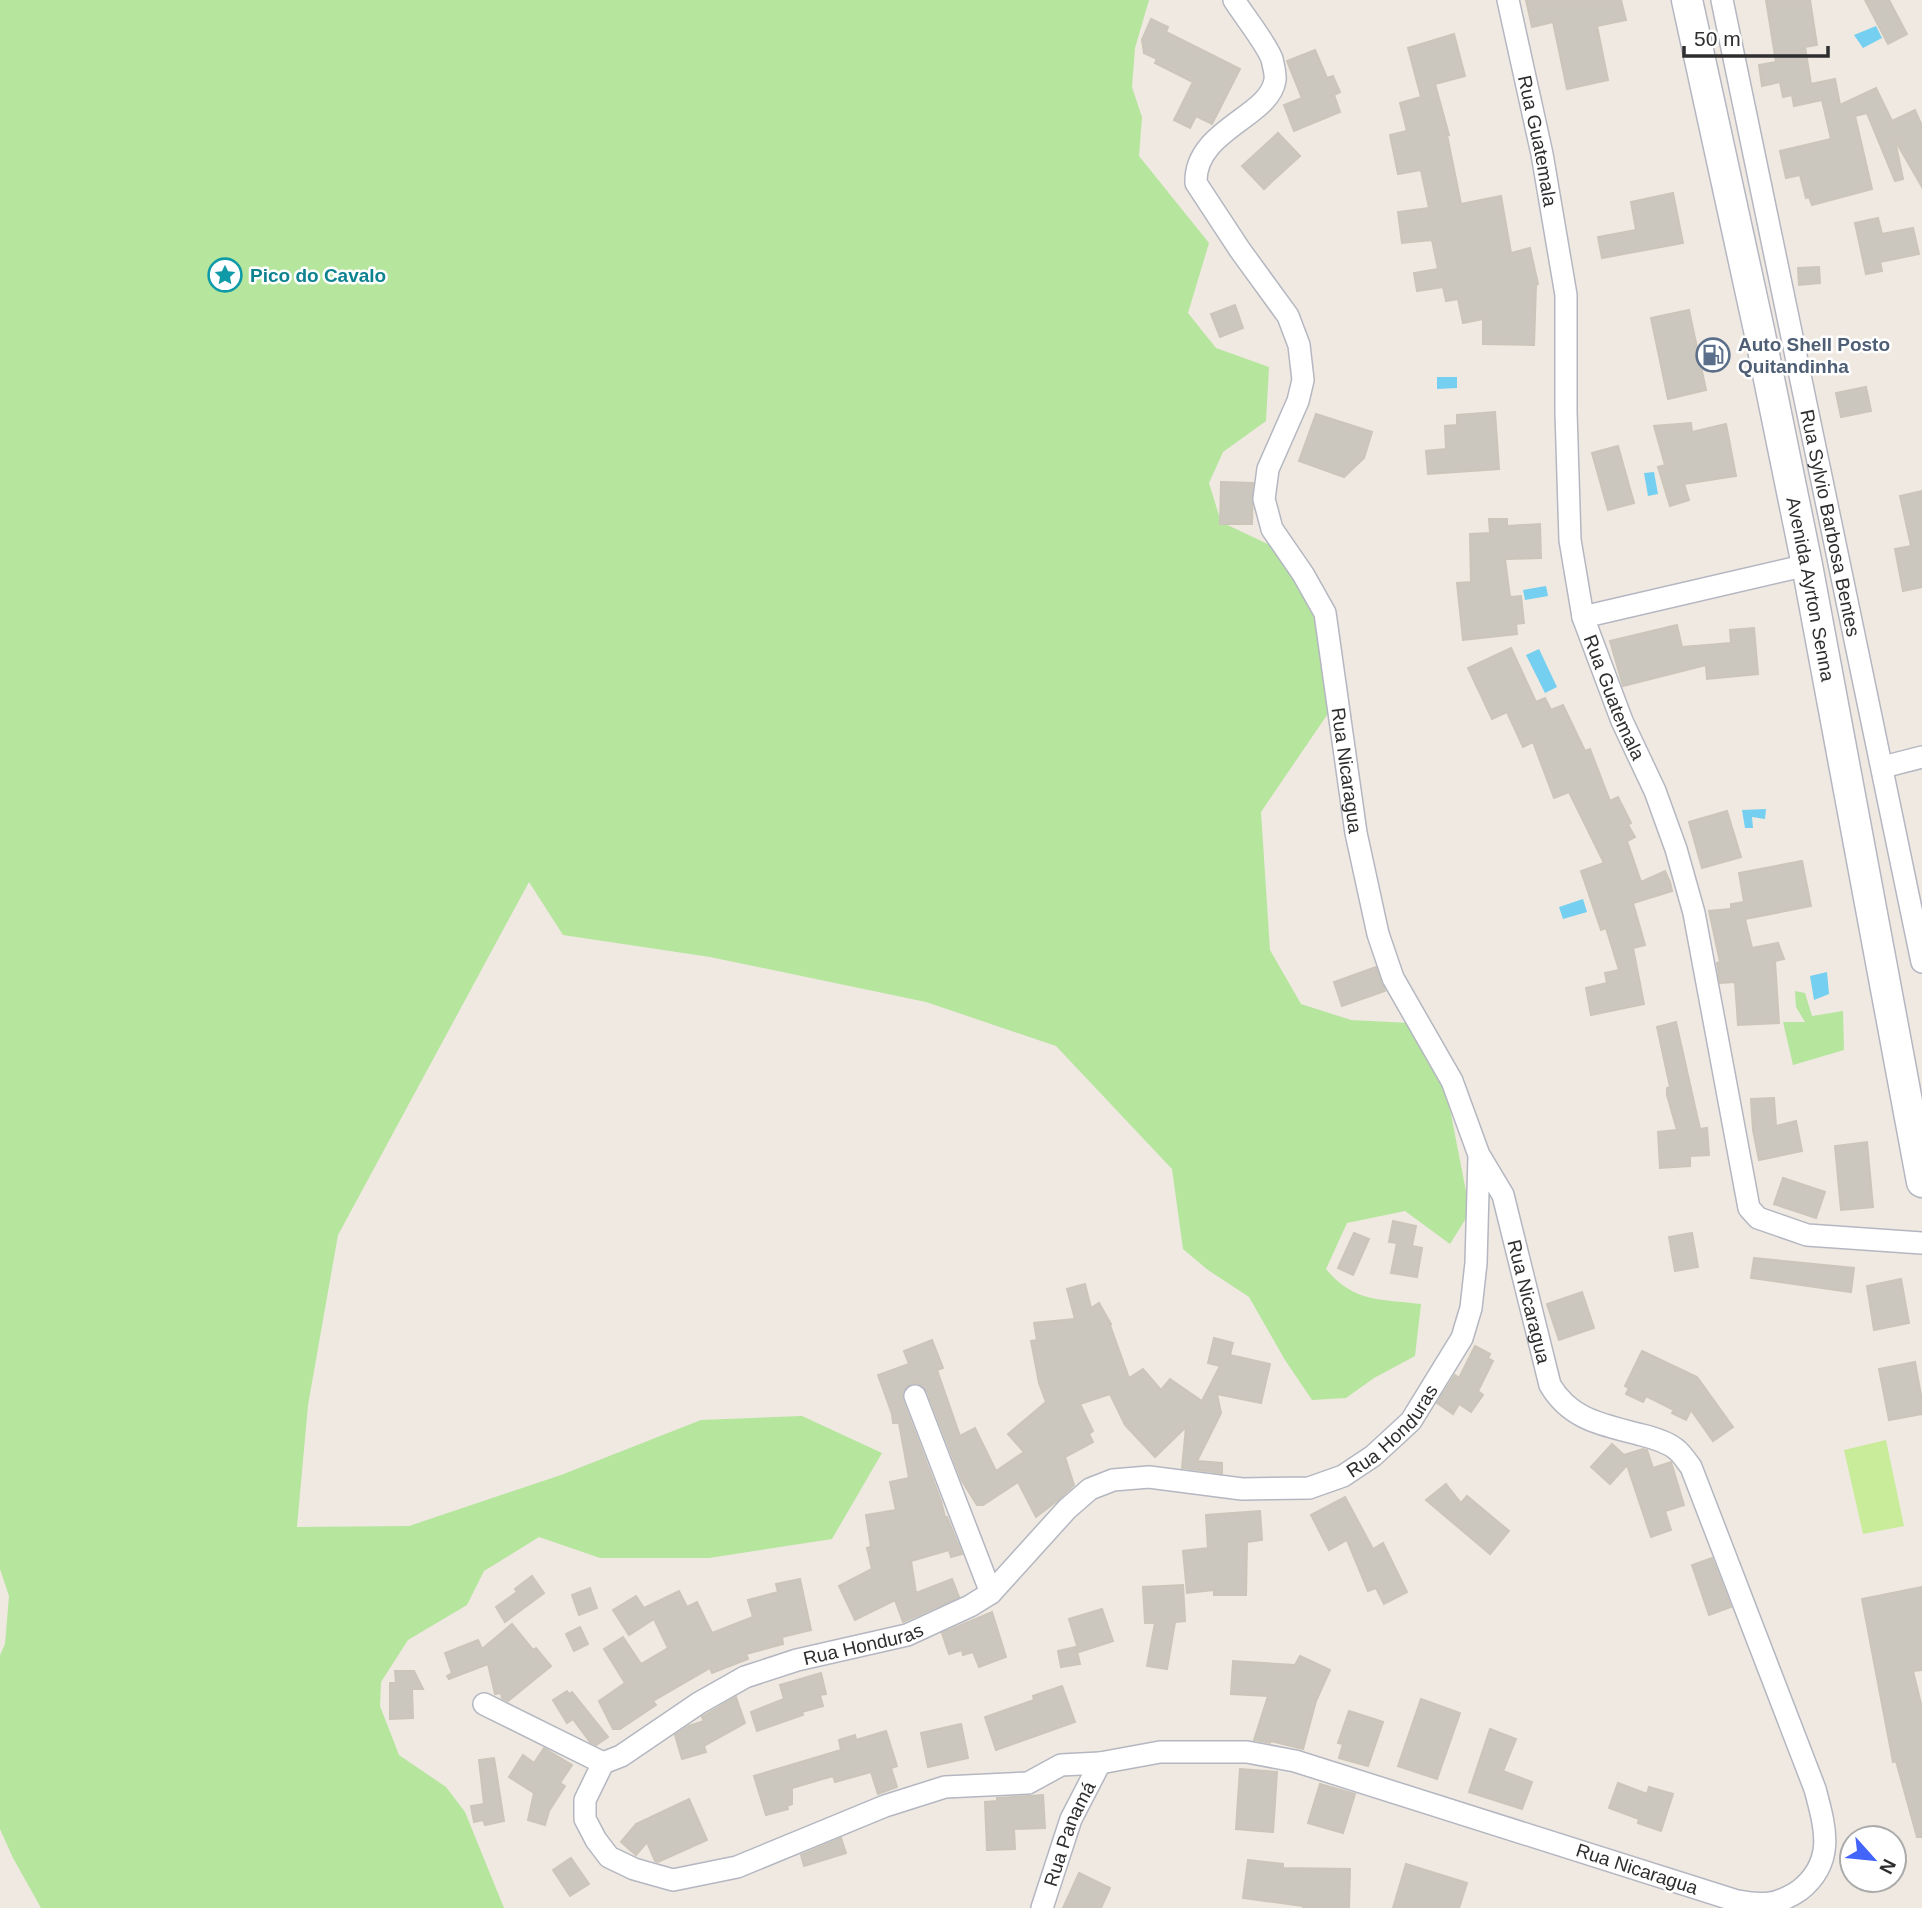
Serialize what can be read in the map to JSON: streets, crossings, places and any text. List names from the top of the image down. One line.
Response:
{"streets":{"main road":["Avenida Ayrton Senna"],"street":["Rua Guatemala","Rua Sylvio Barbosa Bentes","Rua Nicaragua","Rua Honduras","Rua Panamá"]},"crossings":[["Rua Nicaragua","Rua Honduras"],["Rua Nicaragua","Rua Panamá"]],"places":{"place":["Pico do Cavalo"],"fuel station":["Auto Shell Posto Quitandinha"]},"scale_bar":"50 m","north":"bottom right"}
